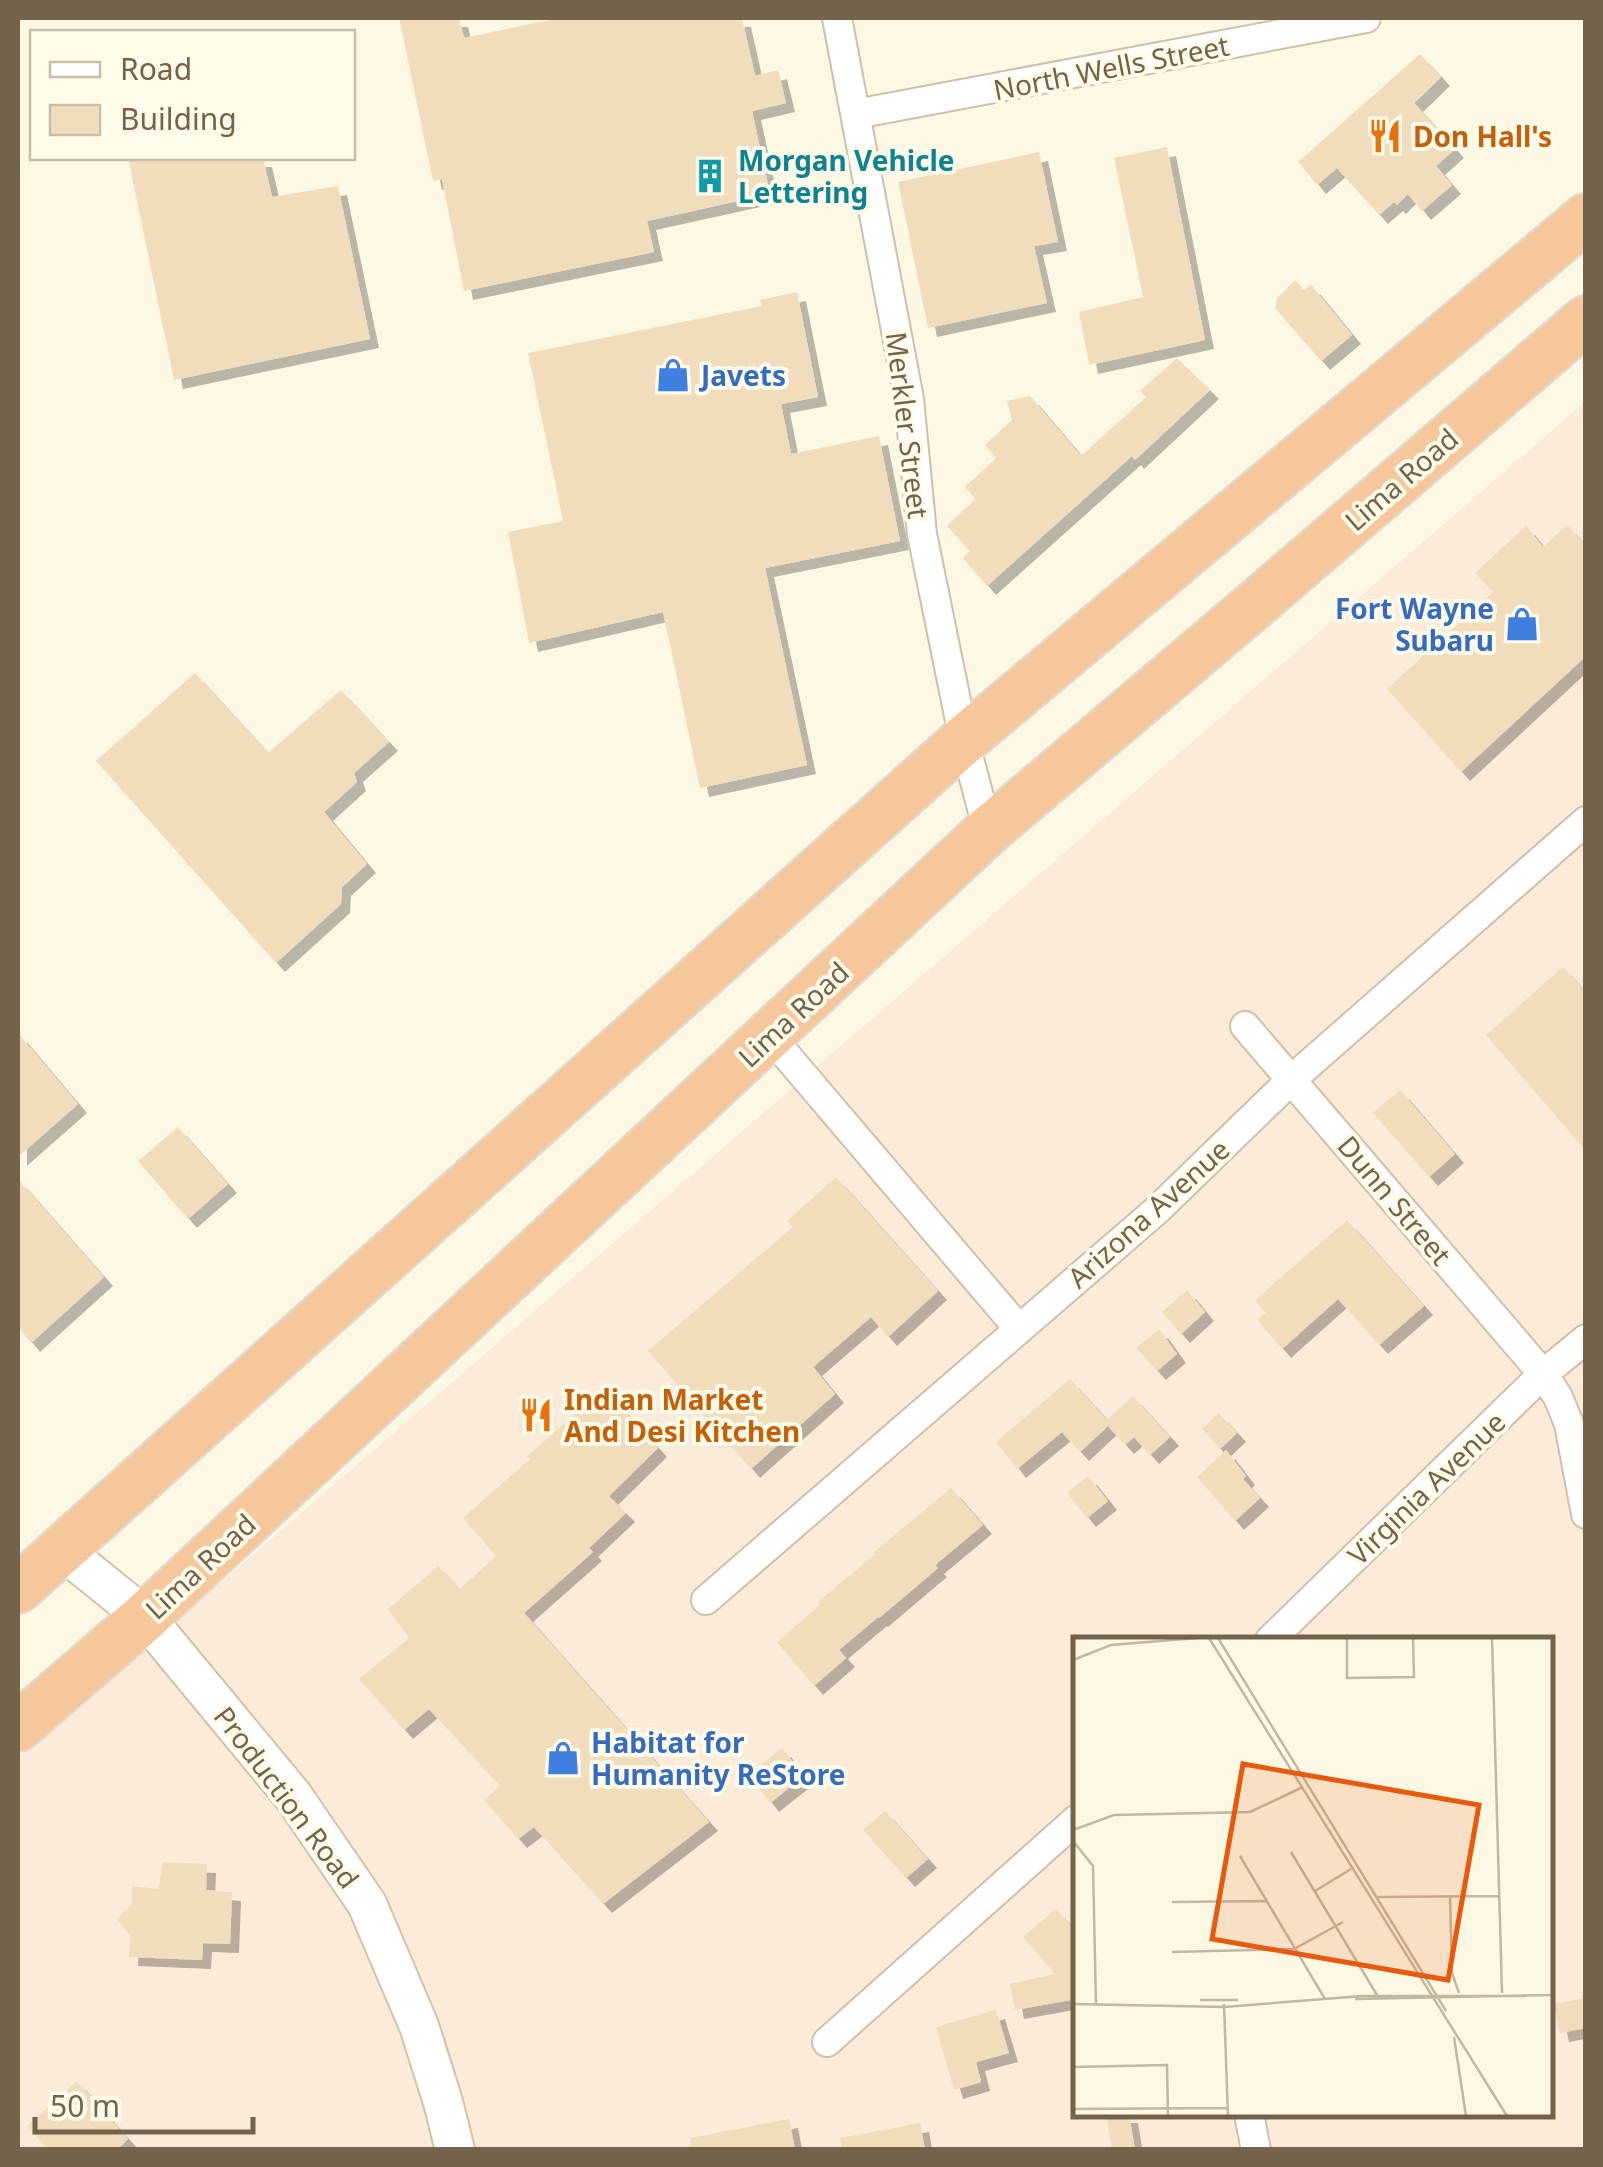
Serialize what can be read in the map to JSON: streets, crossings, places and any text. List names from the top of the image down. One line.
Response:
{"streets":{"highway":["Lima Road"],"street":["North Wells Street","Merkler Street","Dunn Street","Arizona Avenue","Virginia Avenue","Production Road"]},"crossings":[["North Wells Street","Merkler Street"],["Merkler Street","Lima Road"],["Lima Road","Production Road"],["Dunn Street","Arizona Avenue"],["Dunn Street","Virginia Avenue"]],"places":{"restaurant":["Don Hall's","Indian Market And Desi Kitchen"],"building":["Morgan Vehicle Lettering"],"shop":["Javets","Fort Wayne Subaru","Habitat for Humanity ReStore"]},"legend":["Road","Building"],"scale_bar":"50 m"}
